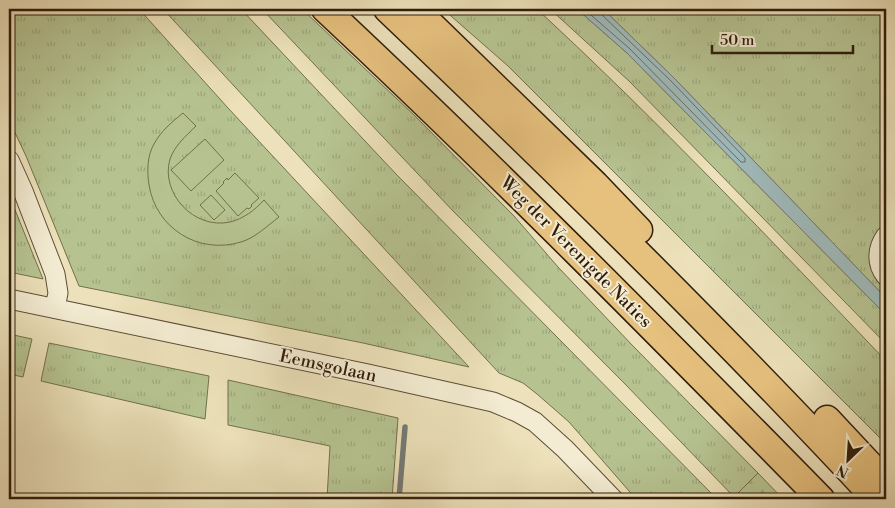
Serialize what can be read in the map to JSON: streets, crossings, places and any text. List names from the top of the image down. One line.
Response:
{"streets":{"highway":["Weg der Verenigde Naties"],"street":["Eemsgolaan"]},"scale_bar":"50 m","north":"bottom left"}
